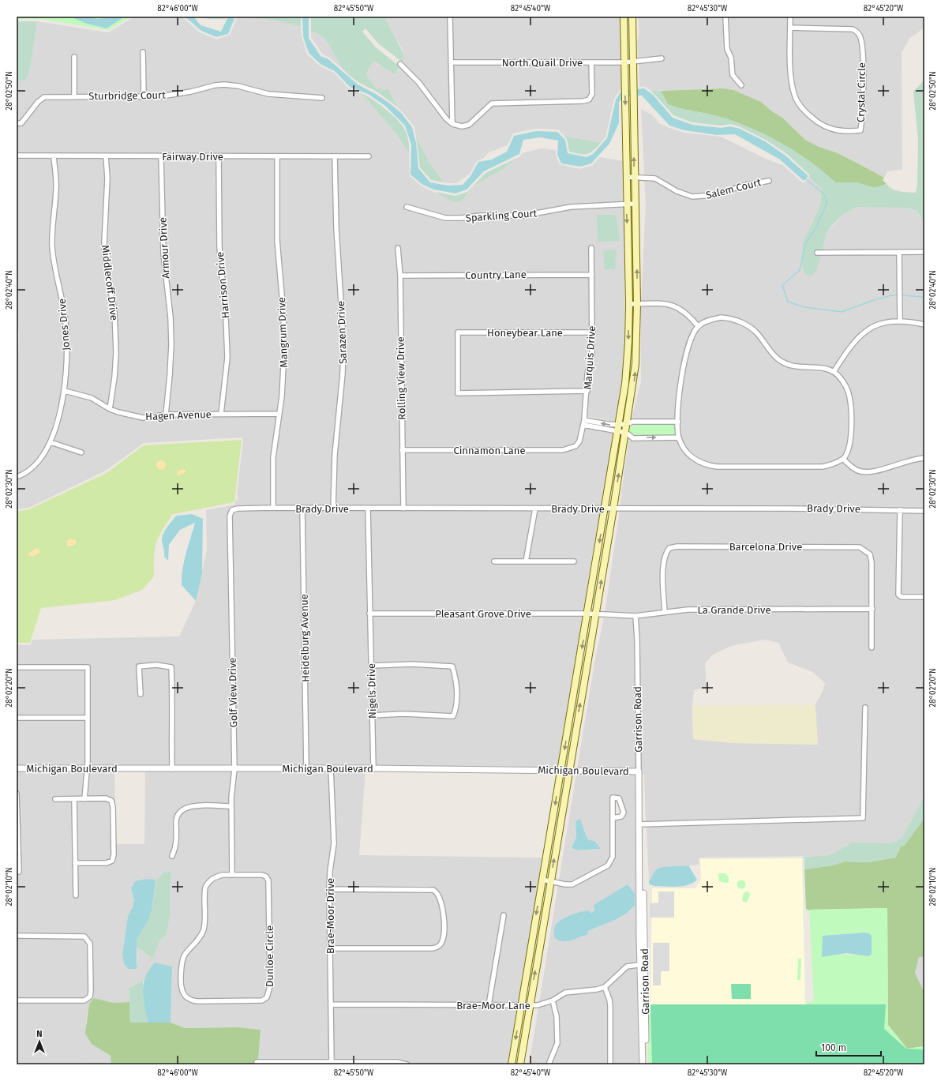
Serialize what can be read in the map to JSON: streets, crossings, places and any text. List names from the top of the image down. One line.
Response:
{"streets":{"street":["North Quail Drive","Crystal Circle","Sturbridge Court","Fairway Drive","Salem Court","Sparkling Court","Armour Drive","Country Lane","Middlecoff Drive","Harrison Drive","Jones Drive","Mangrum Drive","Sarazen Drive","Honeybear Lane","Marquis Drive","Rolling View Drive","Hagen Avenue","Cinnamon Lane","Brady Drive","Barcelona Drive","La Grande Drive","Pleasant Grove Drive","Heidelburg Avenue","Nigels Drive","Golf View Drive","Garrison Road","Michigan Boulevard","Brae-Moor Drive","Dunloe Circle","Brae-Moor Lane"]},"crossings":[["Fairway Drive","Armour Drive"],["Fairway Drive","Middlecoff Drive"],["Fairway Drive","Harrison Drive"],["Fairway Drive","Jones Drive"],["Fairway Drive","Mangrum Drive"],["Fairway Drive","Sarazen Drive"],["Armour Drive","Hagen Avenue"],["Country Lane","Marquis Drive"],["Country Lane","Rolling View Drive"],["Middlecoff Drive","Hagen Avenue"],["Harrison Drive","Hagen Avenue"],["Jones Drive","Hagen Avenue"],["Mangrum Drive","Hagen Avenue"],["Mangrum Drive","Brady Drive"],["Sarazen Drive","Brady Drive"],["Honeybear Lane","Marquis Drive"],["Marquis Drive","Cinnamon Lane"],["Rolling View Drive","Cinnamon Lane"],["Rolling View Drive","Brady Drive"],["Brady Drive","Heidelburg Avenue"],["Brady Drive","Nigels Drive"],["Brady Drive","Golf View Drive"],["Barcelona Drive","La Grande Drive"],["La Grande Drive","Pleasant Grove Drive"],["La Grande Drive","Garrison Road"],["Pleasant Grove Drive","Nigels Drive"],["Heidelburg Avenue","Michigan Boulevard"],["Nigels Drive","Michigan Boulevard"],["Golf View Drive","Michigan Boulevard"],["Golf View Drive","Dunloe Circle"],["Garrison Road","Michigan Boulevard"],["Michigan Boulevard","Brae-Moor Drive"],["Brae-Moor Drive","Brae-Moor Lane"]],"scale_bar":"100 m","north":"top","coordinates":["82°46'00\"W","82°45'50\"W","82°45'40\"W","82°45'30\"W","82°45'20\"W","28°02'50\"N","28°02'40\"N","28°02'30\"N","28°02'20\"N","28°02'10\"N"]}
